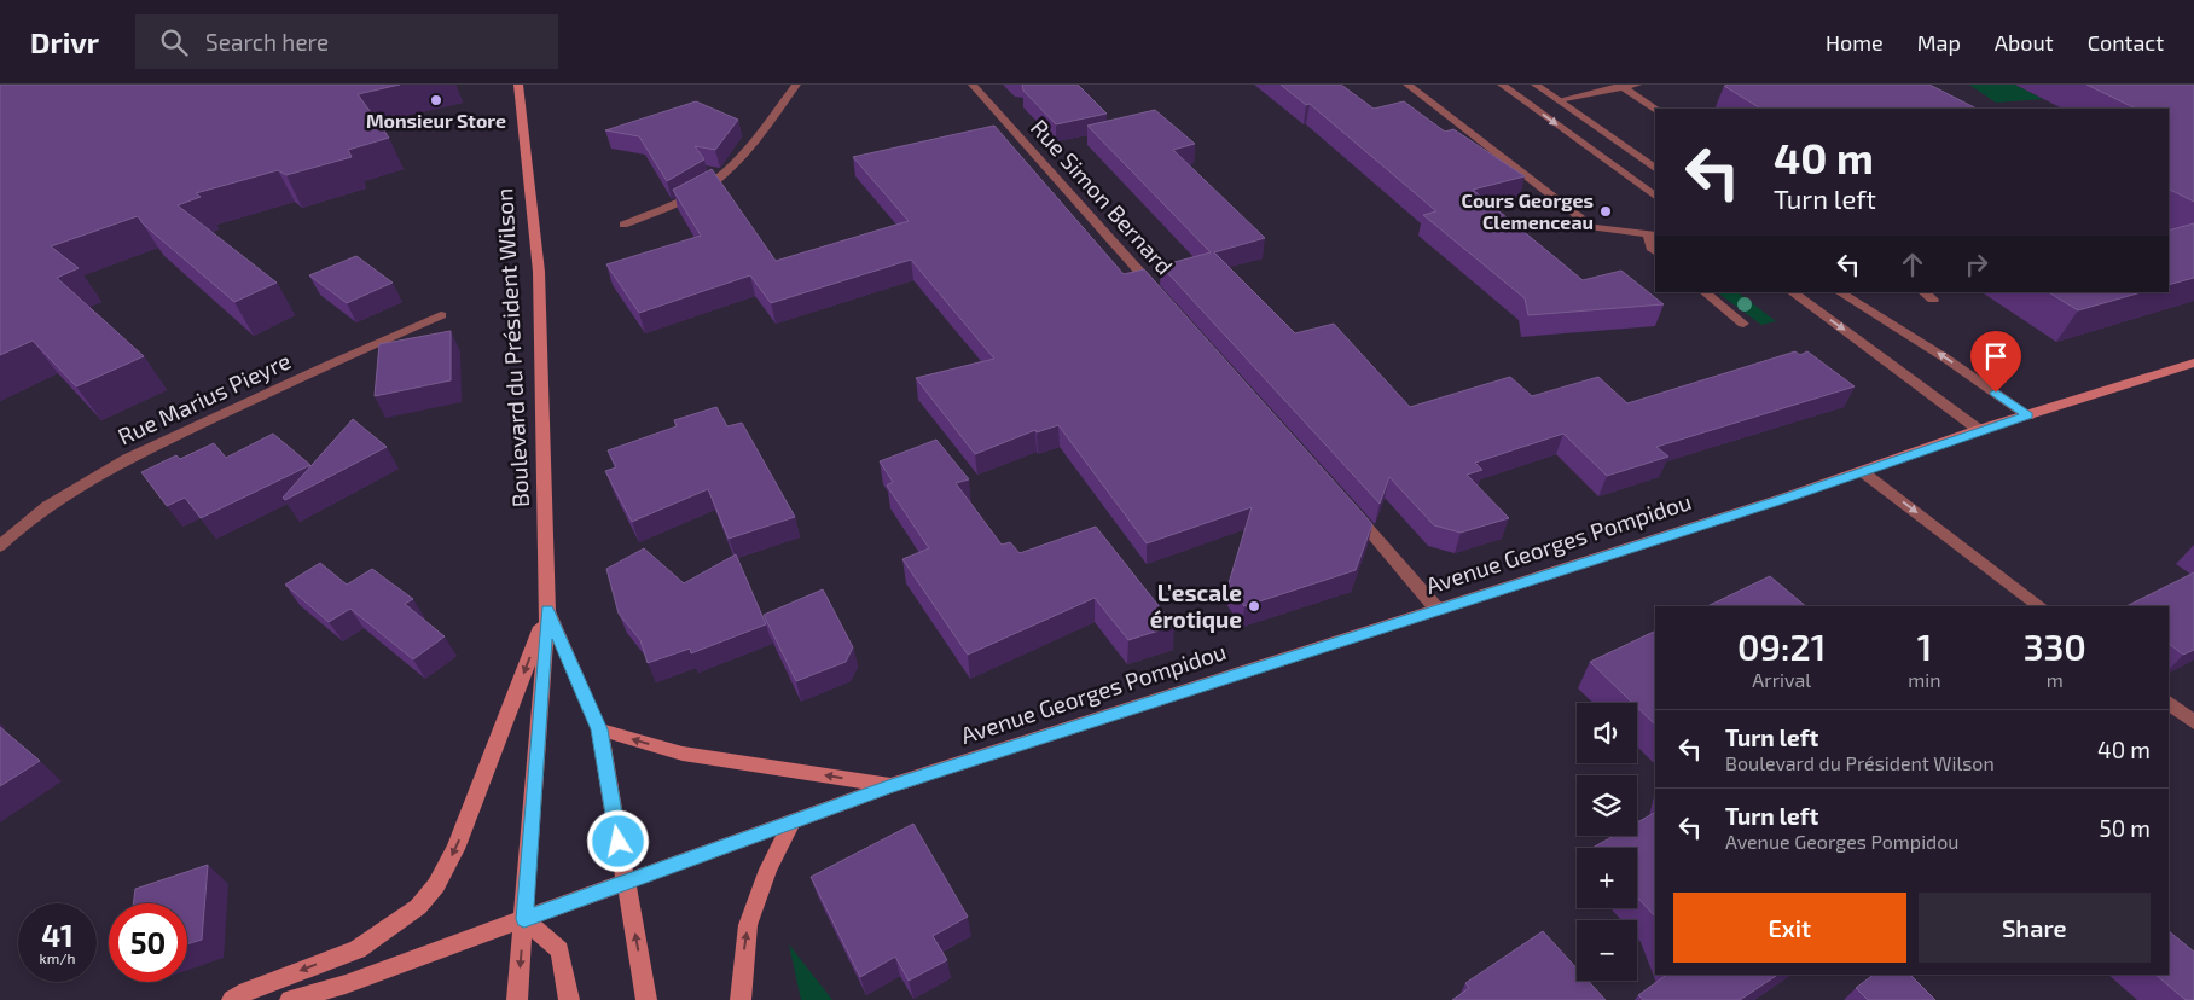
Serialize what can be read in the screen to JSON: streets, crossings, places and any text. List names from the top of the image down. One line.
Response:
{"streets":{"main road":["Boulevard du Président Wilson","Avenue Georges Pompidou"],"street":["Rue Simon Bernard","Rue Marius Pieyre"]},"crossings":[["Boulevard du Président Wilson","Avenue Georges Pompidou"]],"places":["Monsieur Store","Cours Georges Clemenceau","L'escale érotique"],"page":{"header":"Drivr","search":"Search here","nav":["Home","Map","About","Contact"],"turn":["40 m","Turn left"],"eta":["09:21","Arrival","1","min","330","m"],"map_buttons":["+","−"],"list":[{"name":"Turn left","note":"Boulevard du Président Wilson","value":"40 m"},{"name":"Turn left","note":"Avenue Georges Pompidou","value":"50 m"}],"buttons":["Exit","Share"],"speed":"41 km/h","limit":"50"}}
